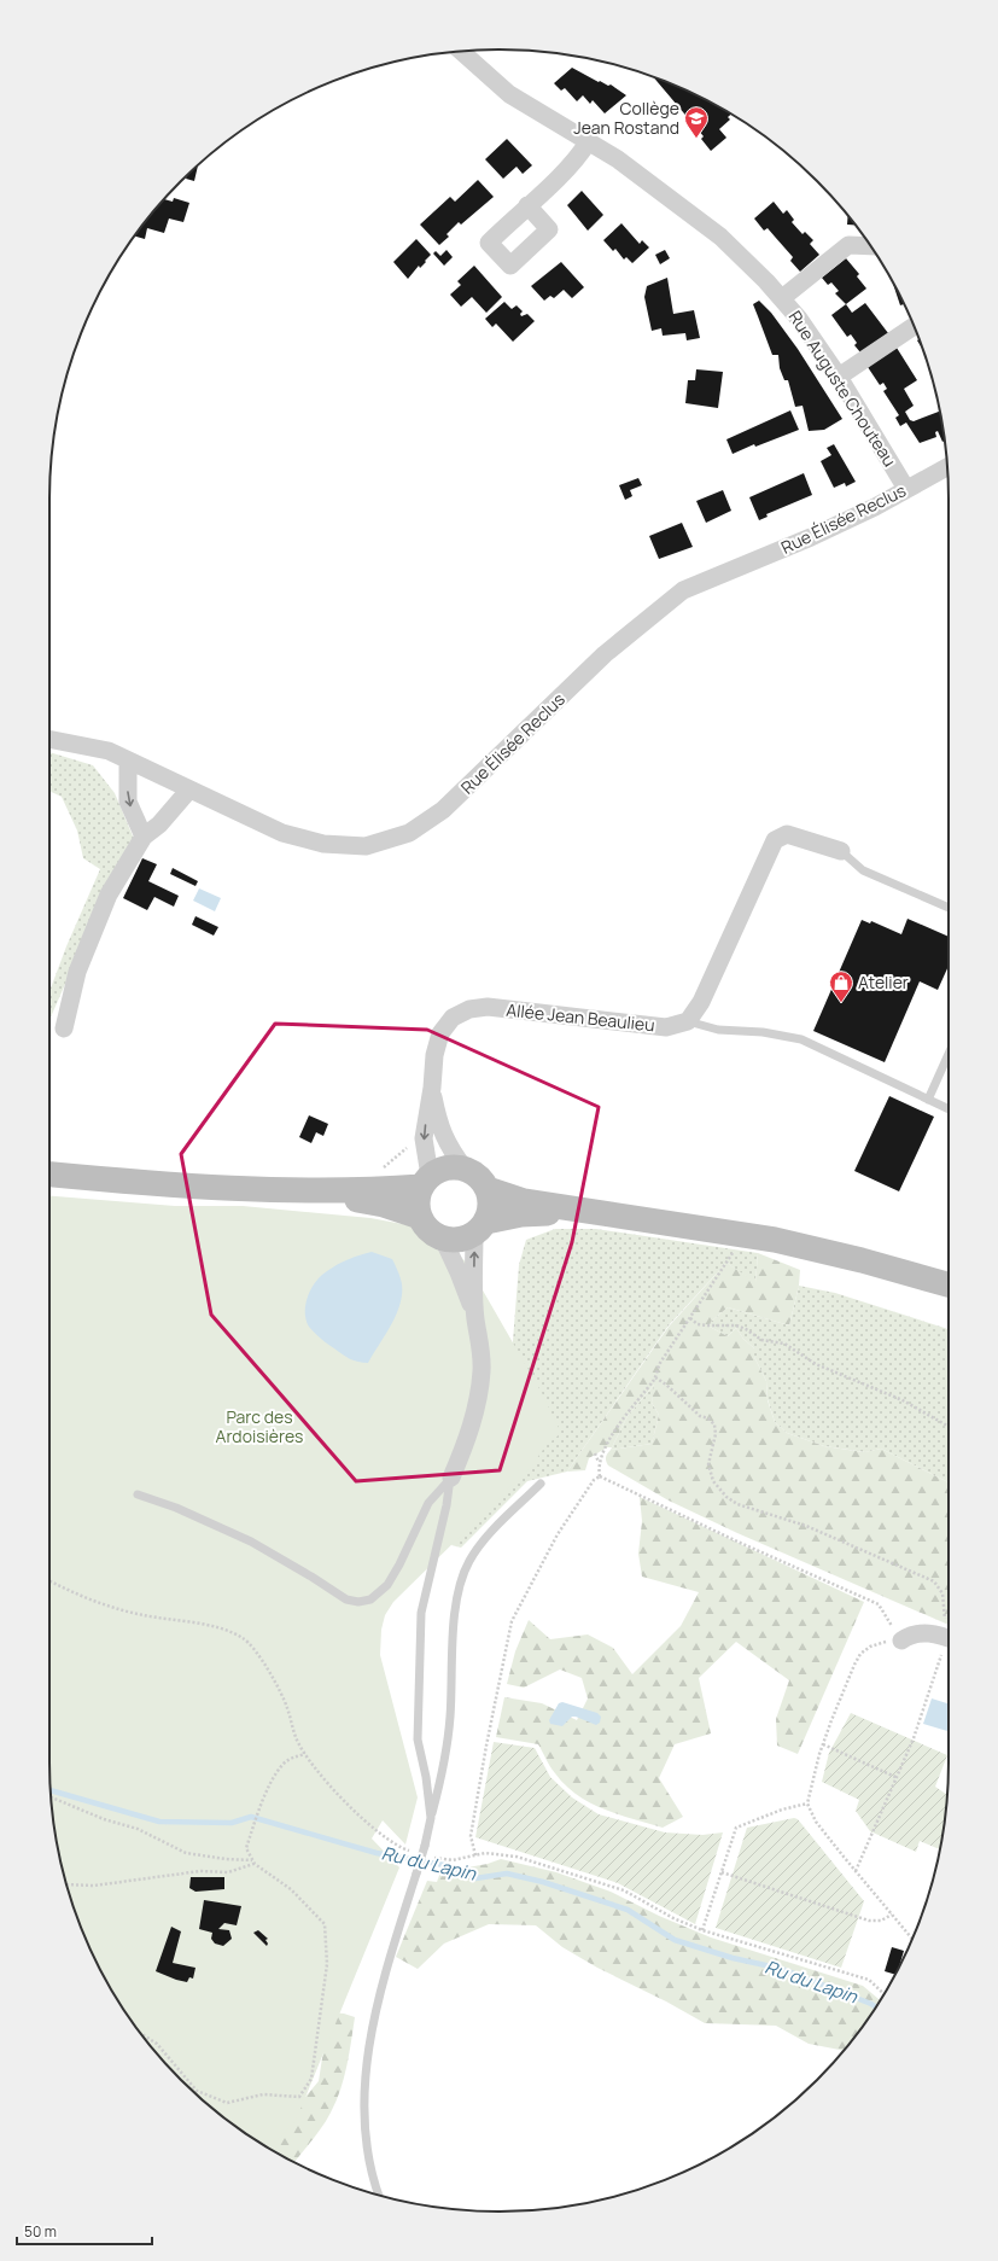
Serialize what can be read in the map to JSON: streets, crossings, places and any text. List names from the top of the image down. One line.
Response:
{"streets":{"street":["Rue Auguste Chouteau","Rue Élisée Reclus","Allée Jean Beaulieu"]},"crossings":[["Rue Auguste Chouteau","Rue Élisée Reclus"]],"water":["Ru du Lapin"],"parks":["Parc des Ardoisières"],"places":{"school or university":["Collège Jean Rostand"],"shop":["Atelier"]},"scale_bar":"50 m"}
